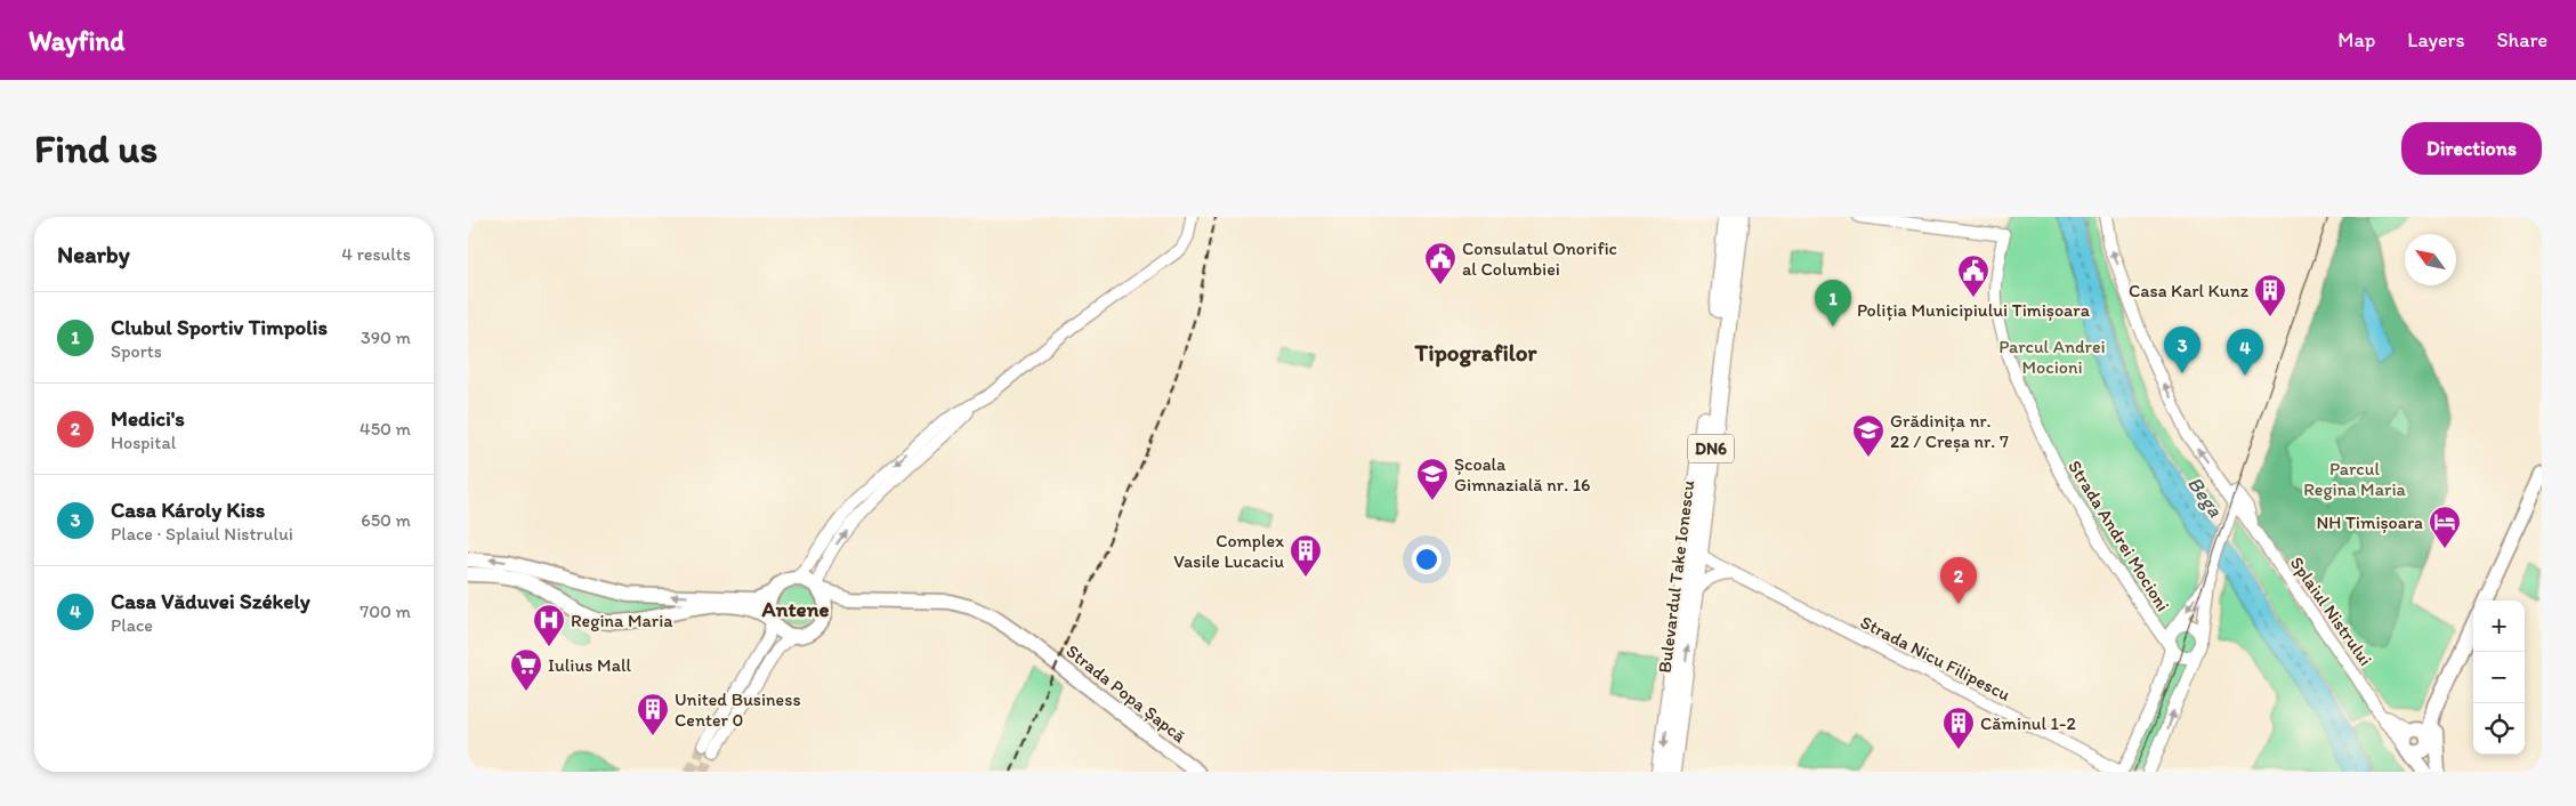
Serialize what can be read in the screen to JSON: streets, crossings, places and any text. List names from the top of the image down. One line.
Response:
{"streets":{"main road":["DN6","Bulevardul Take Ionescu","Strada Popa Șapcă"],"street":["Strada Andrei Mocioni","Splaiul Nistrului","Strada Nicu Filipescu"]},"crossings":[["Bulevardul Take Ionescu","Strada Nicu Filipescu"]],"one_way":["Splaiul Nistrului"],"districts":["Tipografilor","Antene"],"water":["Bega"],"parks":["Parcul Andrei Mocioni","Parcul Regina Maria"],"places":{"public building":["Consulatul Onorific al Columbiei","Poliția Municipiului Timișoara"],"building":["Casa Karl Kunz","Complex Vasile Lucaciu","United Business Center 0","Căminul 1-2"],"school or university":["Grădinița nr. 22 / Creșa nr. 7","Școala Gimnazială nr. 16"],"hotel":["NH Timișoara"],"hospital":["Regina Maria"],"supermarket":["Iulius Mall"]},"north":"top left","page":{"header":"Wayfind","nav":["Map","Layers","Share"],"buttons":"Directions","title":"Find us","heading":["Nearby","4 results"],"pins":["1","3","4","2"],"list":[{"mark":"1","name":"Clubul Sportiv Timpolis","note":"Sports","value":"390 m"},{"mark":"2","name":"Medici's","note":"Hospital","value":"450 m"},{"mark":"3","name":"Casa Károly Kiss","note":"Place · Splaiul Nistrului","value":"650 m"},{"mark":"4","name":"Casa Văduvei Székely","note":"Place","value":"700 m"}],"map_buttons":["+","−"]}}
